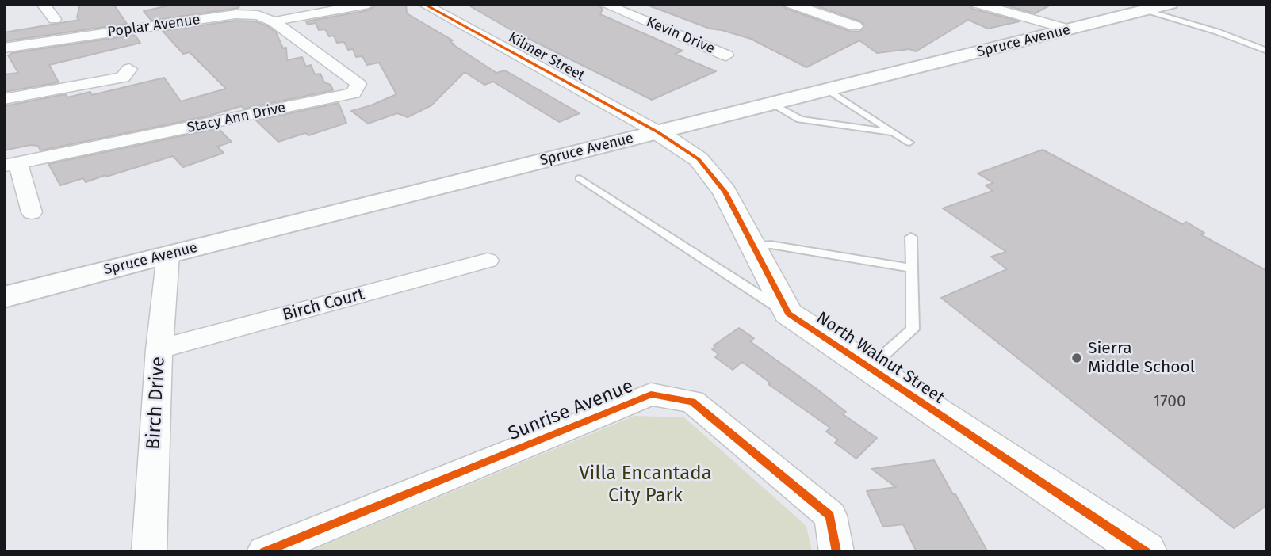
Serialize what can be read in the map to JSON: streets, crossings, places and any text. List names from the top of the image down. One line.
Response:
{"streets":{"main road":["Spruce Avenue"],"street":["Poplar Avenue","Kevin Drive","Kilmer Street","Stacy Ann Drive","Birch Court","North Walnut Street","Birch Drive","Sunrise Avenue"]},"crossings":[["Poplar Avenue","Stacy Ann Drive"],["Spruce Avenue","Kilmer Street"],["Spruce Avenue","North Walnut Street"],["Spruce Avenue","Birch Drive"],["Kilmer Street","North Walnut Street"],["Birch Court","Birch Drive"]],"parks":["Villa Encantada City Park"],"places":["Sierra Middle School"],"house_numbers":["1700"]}
